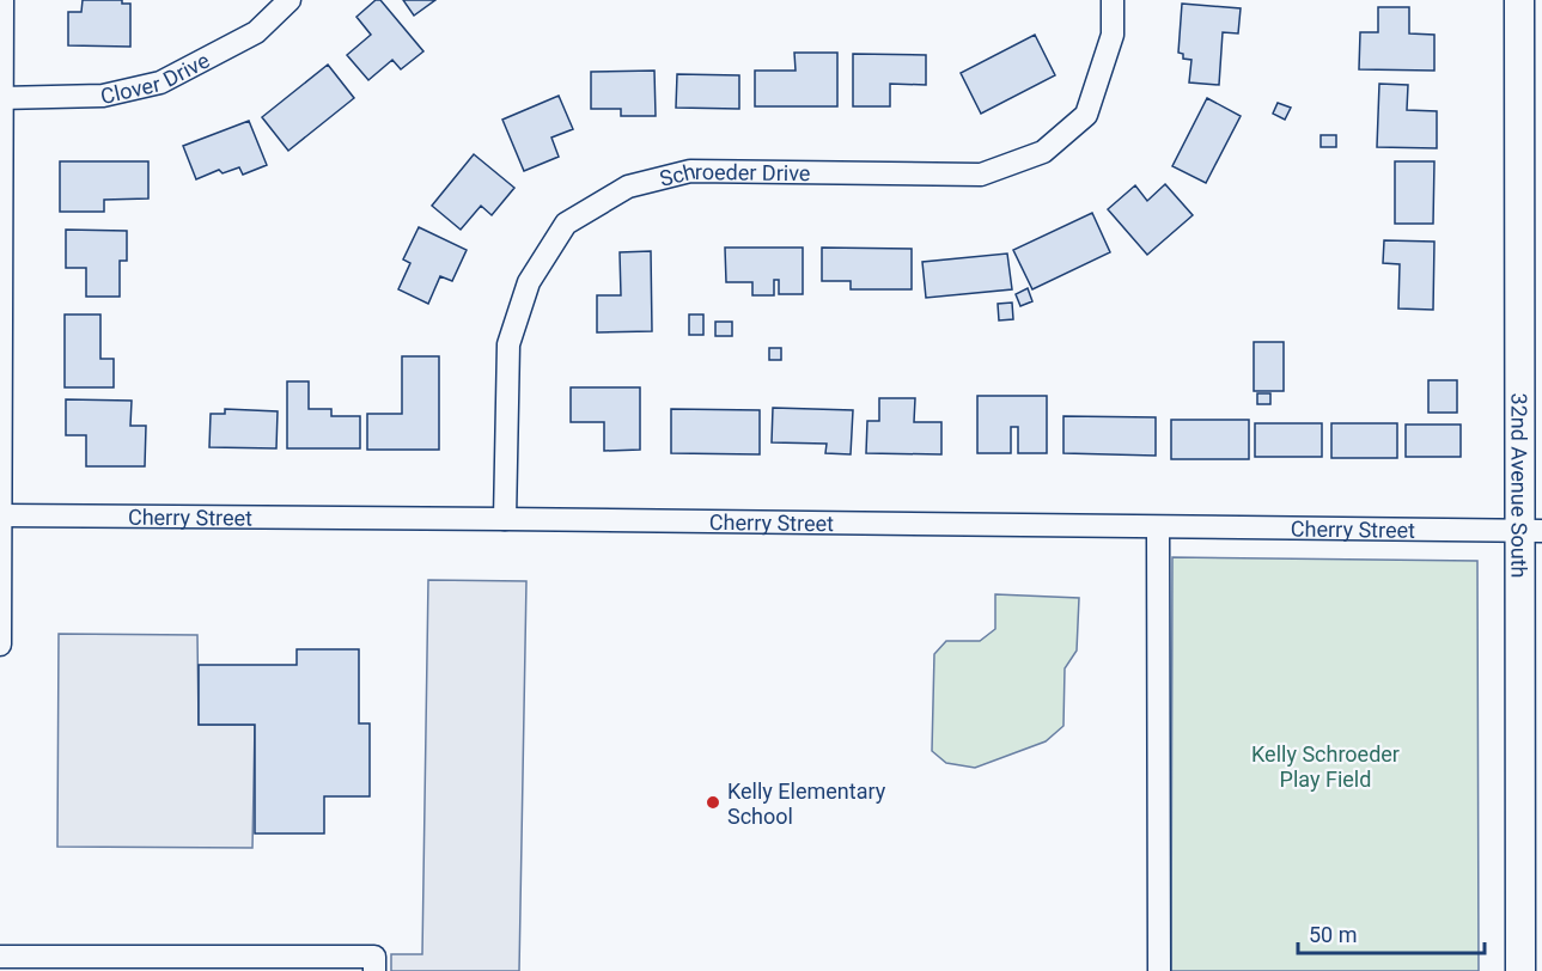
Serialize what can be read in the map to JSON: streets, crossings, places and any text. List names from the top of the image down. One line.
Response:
{"streets":{"street":["Clover Drive","Schroeder Drive","32nd Avenue South","Cherry Street"]},"crossings":[["Schroeder Drive","Cherry Street"],["32nd Avenue South","Cherry Street"]],"parks":["Kelly Schroeder Play Field"],"places":["Kelly Elementary School"],"scale_bar":"50 m"}
